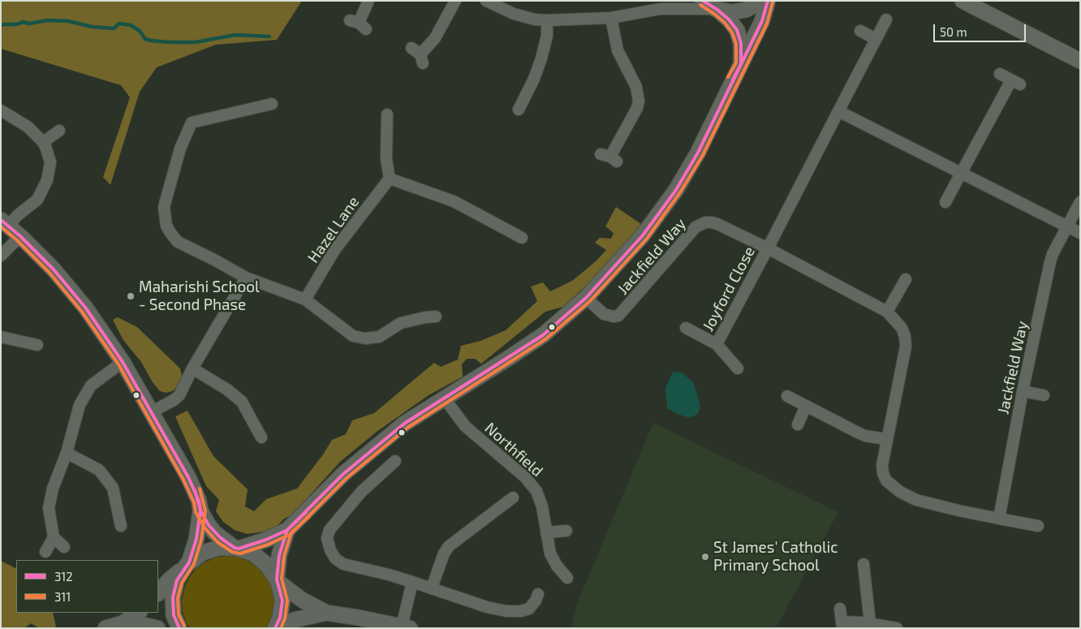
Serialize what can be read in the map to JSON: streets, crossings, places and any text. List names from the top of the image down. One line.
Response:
{"streets":{"street":["Hazel Lane","Jackfield Way","Joyford Close","Northfield"]},"crossings":[["Jackfield Way","Joyford Close"]],"places":["Maharishi School - Second Phase","St James' Catholic Primary School"],"lines":["transit line 312","transit line 311"],"legend":["312","311"],"scale_bar":"50 m"}
